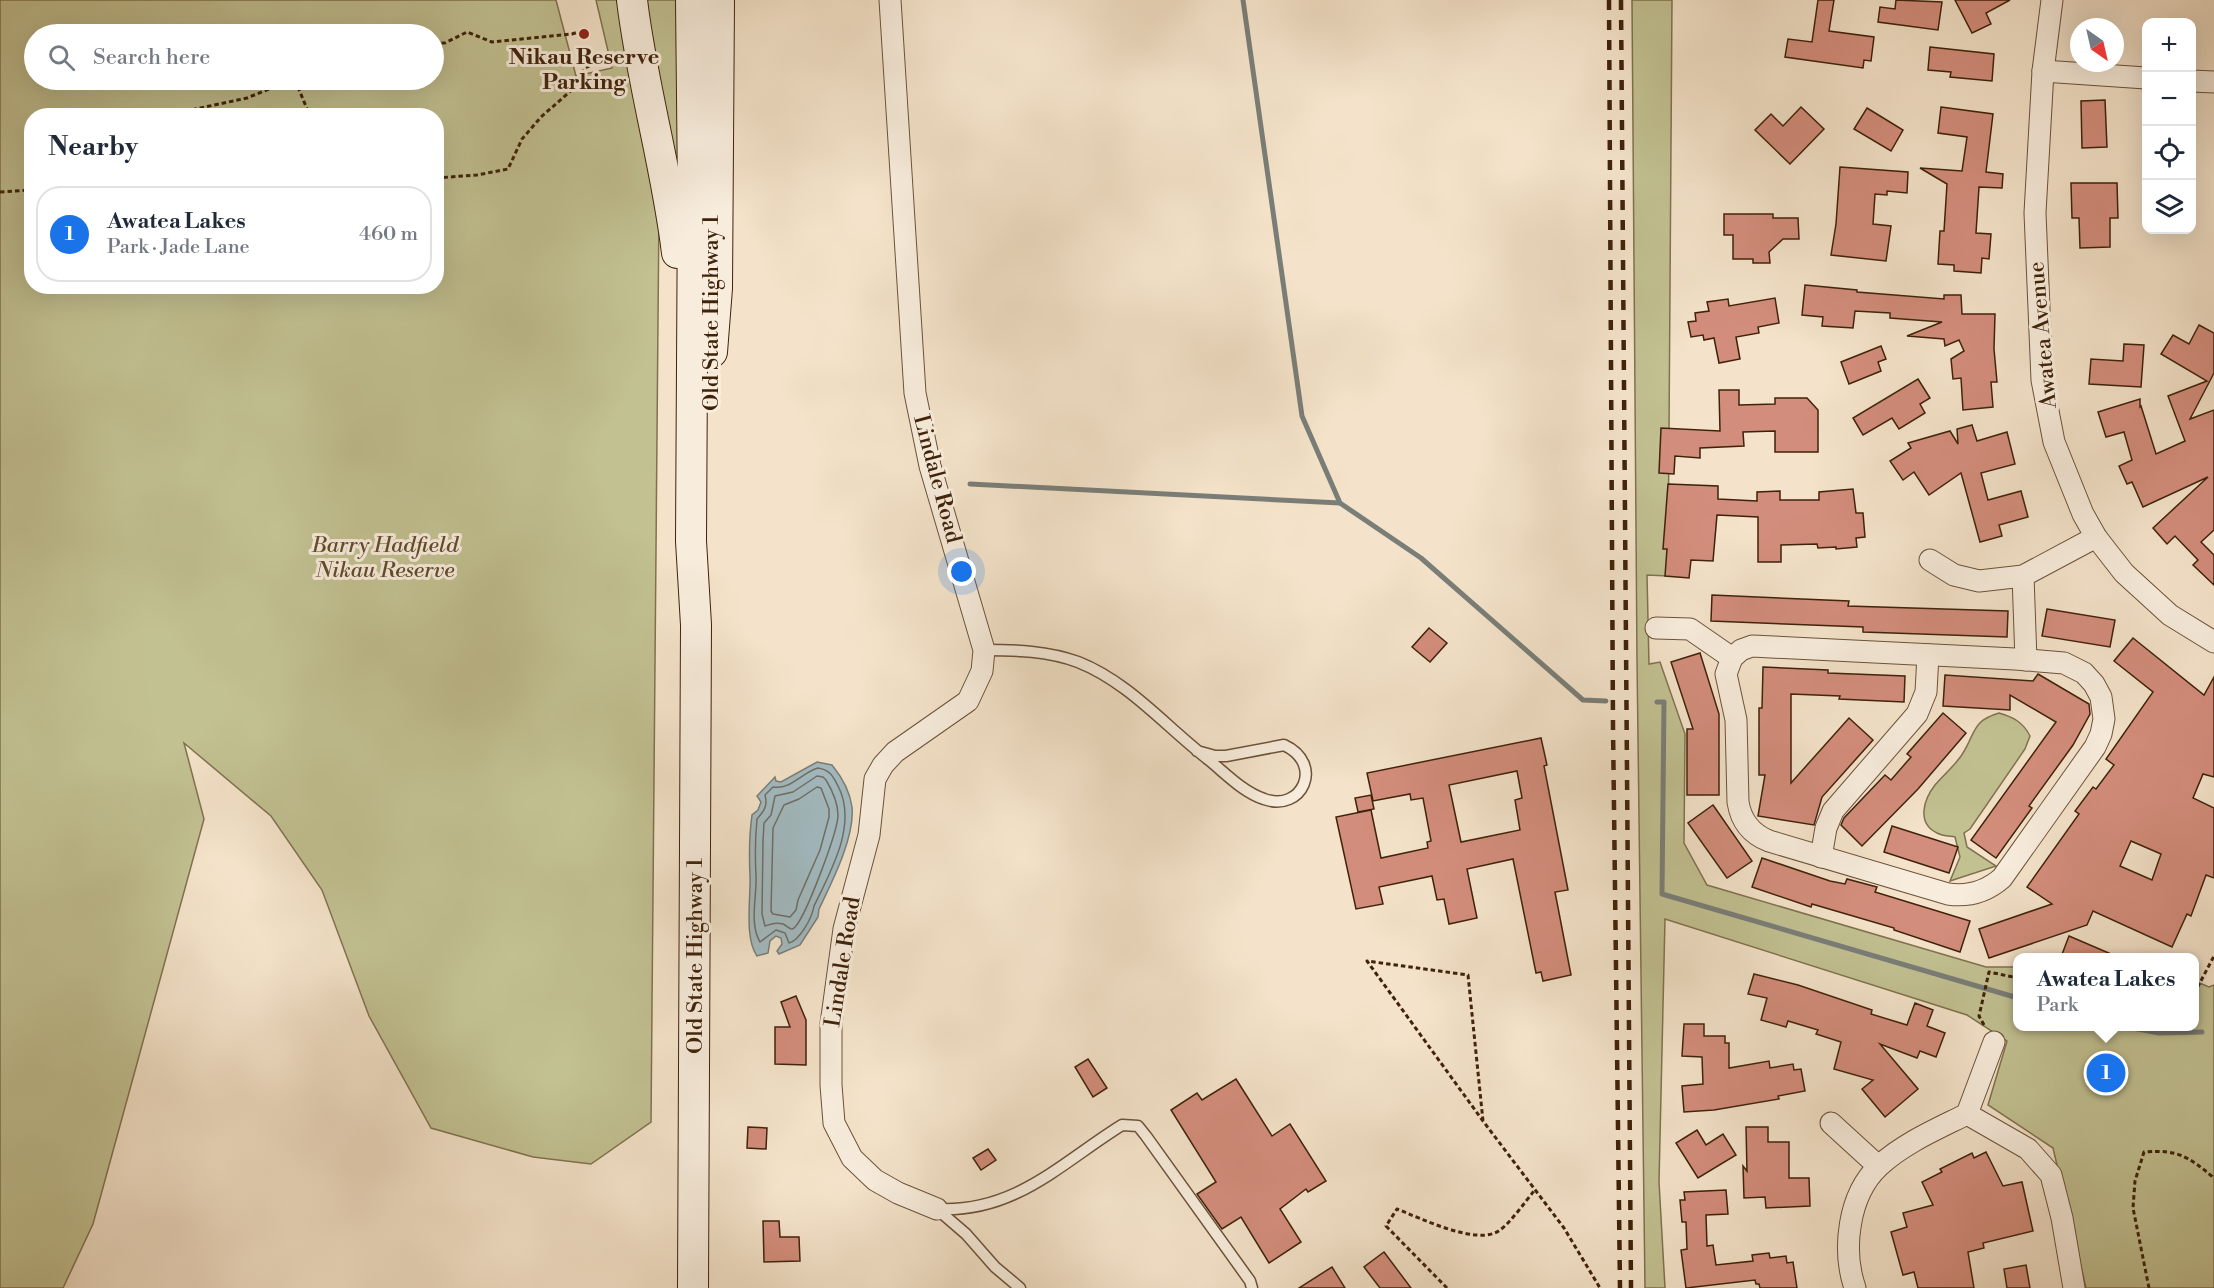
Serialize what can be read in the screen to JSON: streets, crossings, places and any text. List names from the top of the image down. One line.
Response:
{"streets":{"main road":["Old State Highway 1"],"street":["Awatea Avenue","Lindale Road"]},"parks":["Barry Hadfield Nikau Reserve"],"places":["Nikau Reserve Parking"],"north":"bottom right","page":{"map_buttons":["+","−"],"search":"Search here","heading":"Nearby","list":[{"mark":"1","name":"Awatea Lakes","note":"Park · Jade Lane","value":"460 m"}],"popup":["Awatea Lakes","Park"],"pins":"1"}}
